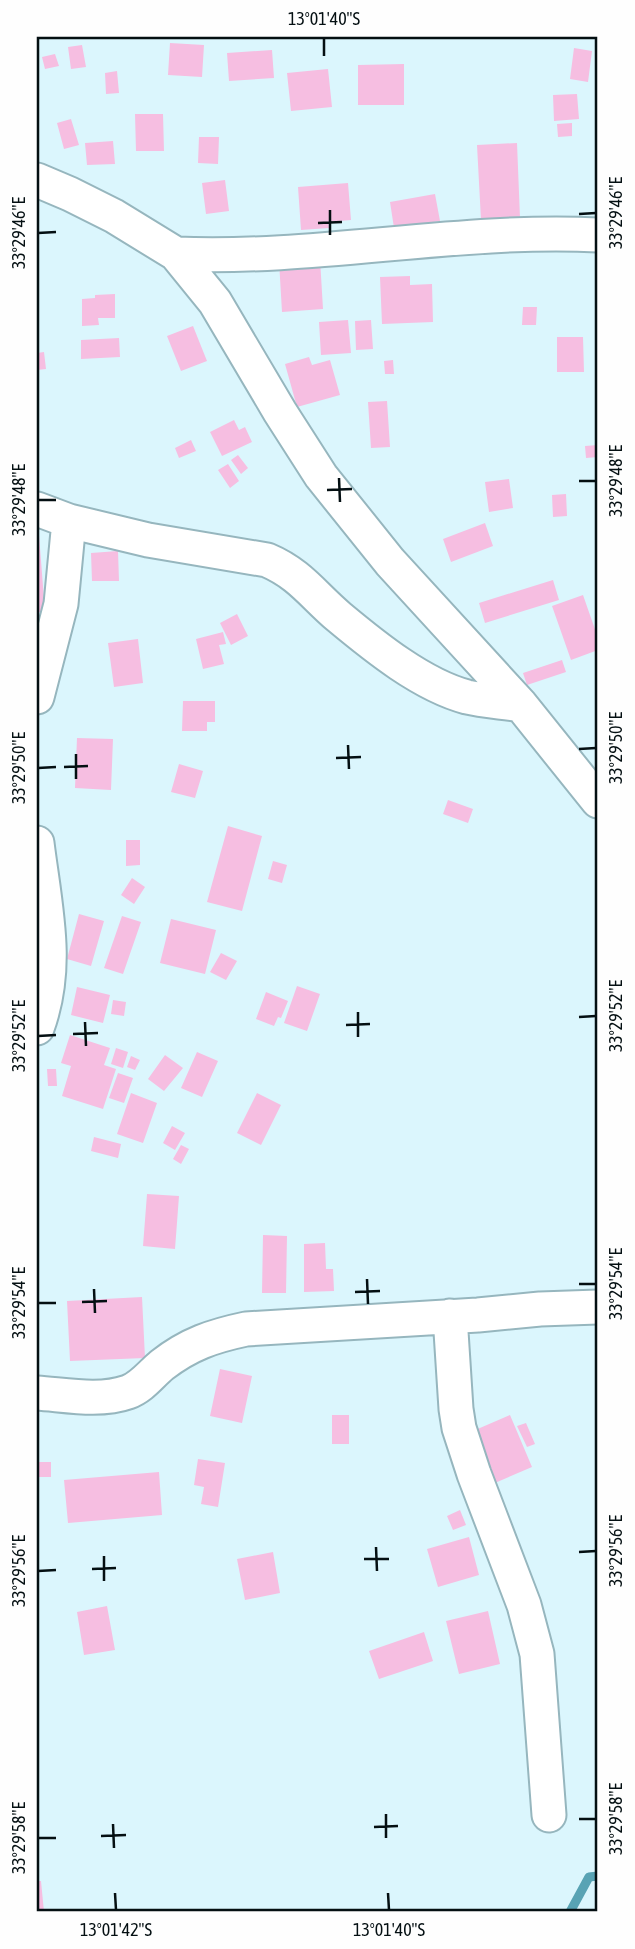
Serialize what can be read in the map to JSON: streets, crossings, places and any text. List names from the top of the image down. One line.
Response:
{"coordinates":["13°01'40\"S","33°29'46\"E","33°29'48\"E","33°29'50\"E","33°29'52\"E","33°29'54\"E","33°29'56\"E","33°29'58\"E","13°01'42\"S"]}
